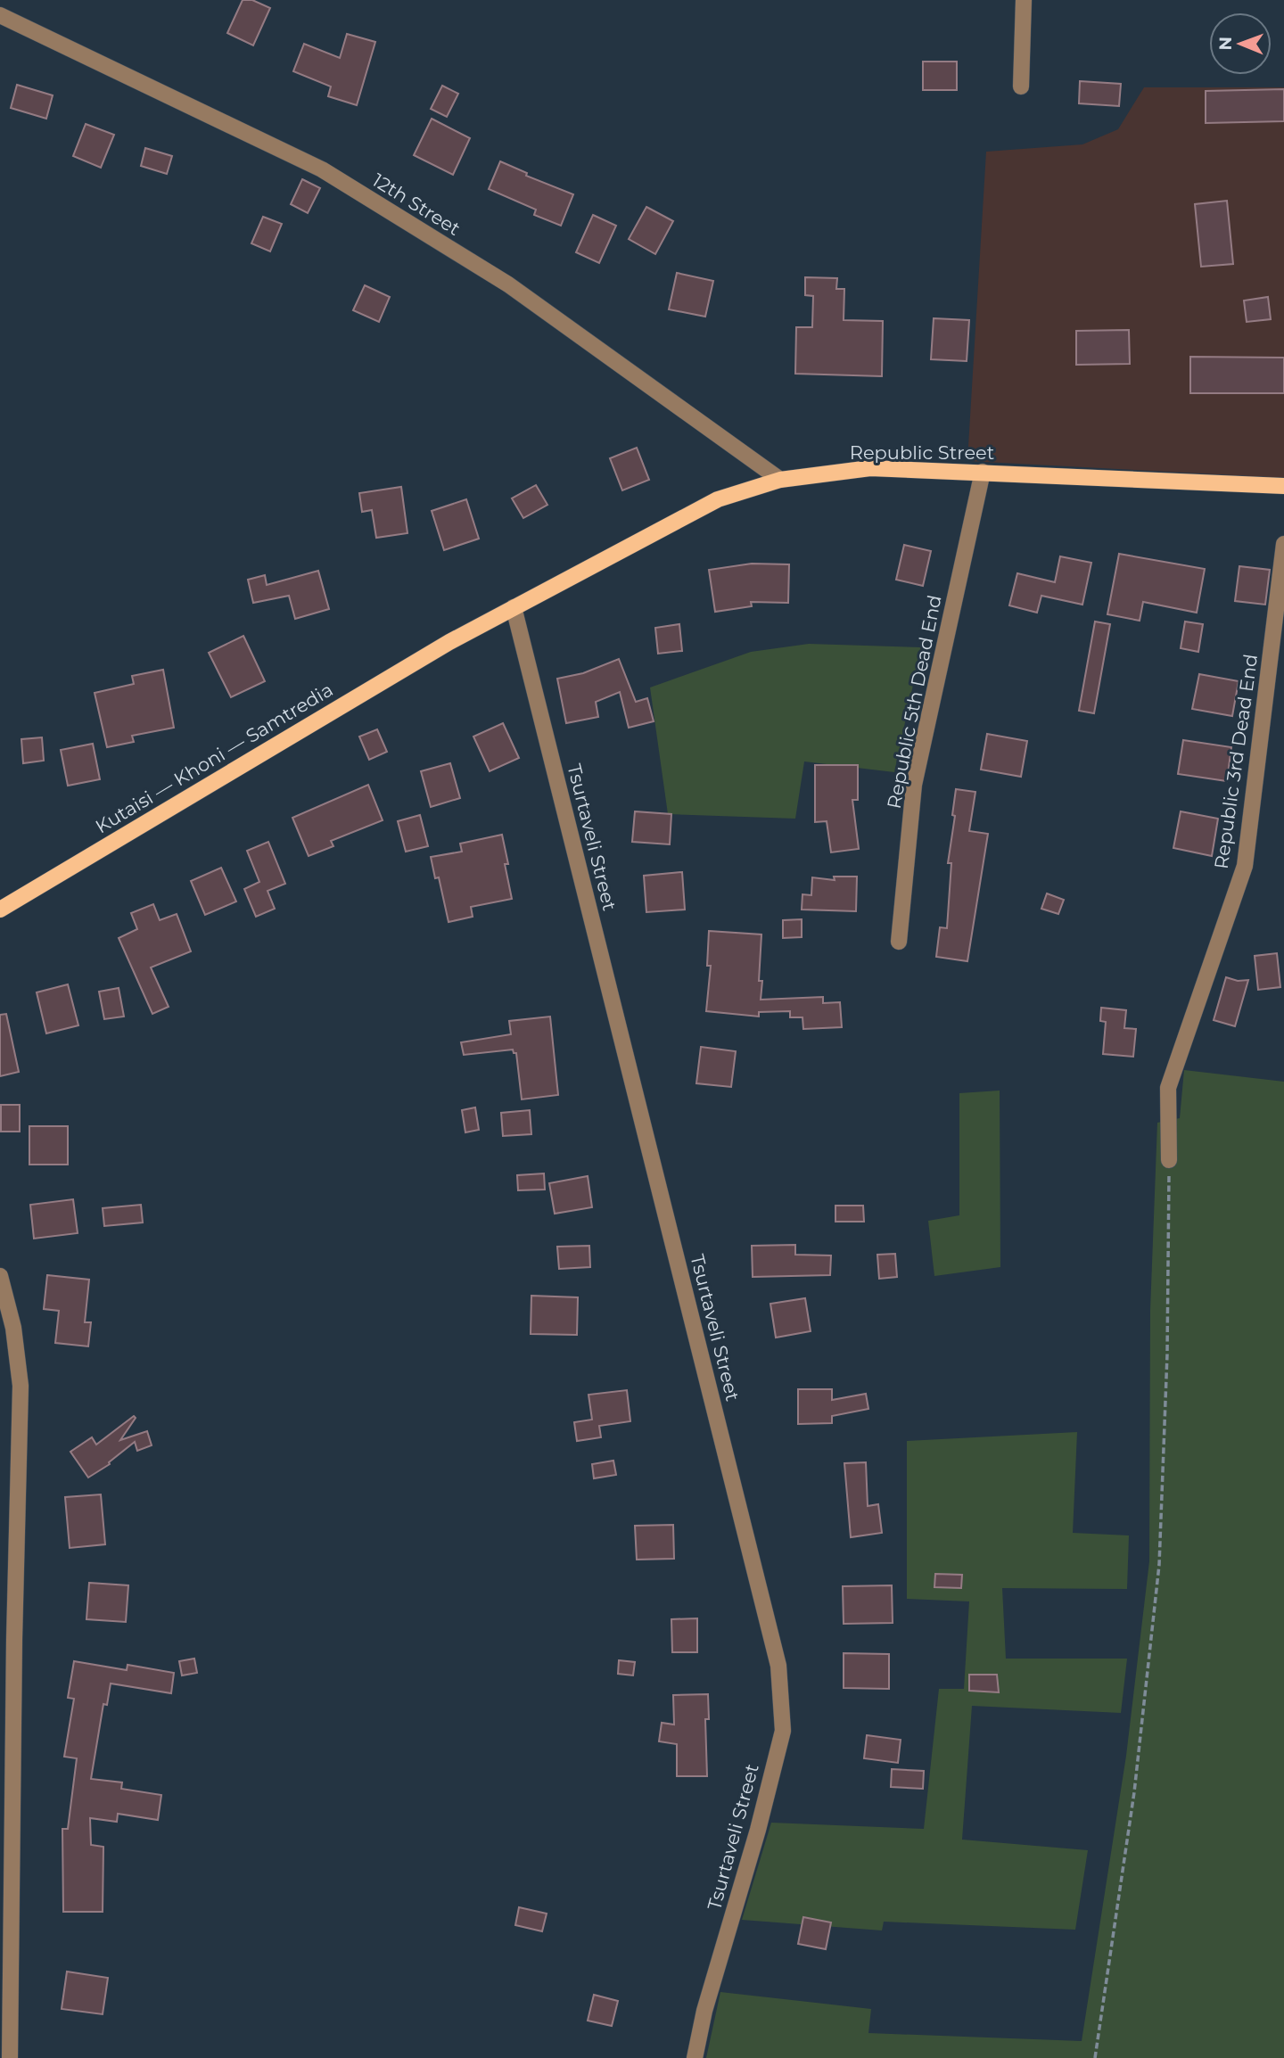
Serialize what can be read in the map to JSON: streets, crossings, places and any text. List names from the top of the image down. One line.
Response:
{"streets":{"main road":["Republic Street","Kutaisi — Khoni — Samtredia"],"street":["12th Street","Republic 5th Dead End","Republic 3rd Dead End","Tsurtaveli Street"]},"crossings":[["12th Street","Republic Street"],["Republic Street","Republic 5th Dead End"],["Republic Street","Kutaisi — Khoni — Samtredia"],["Republic Street","Tsurtaveli Street"]],"north":"left"}
